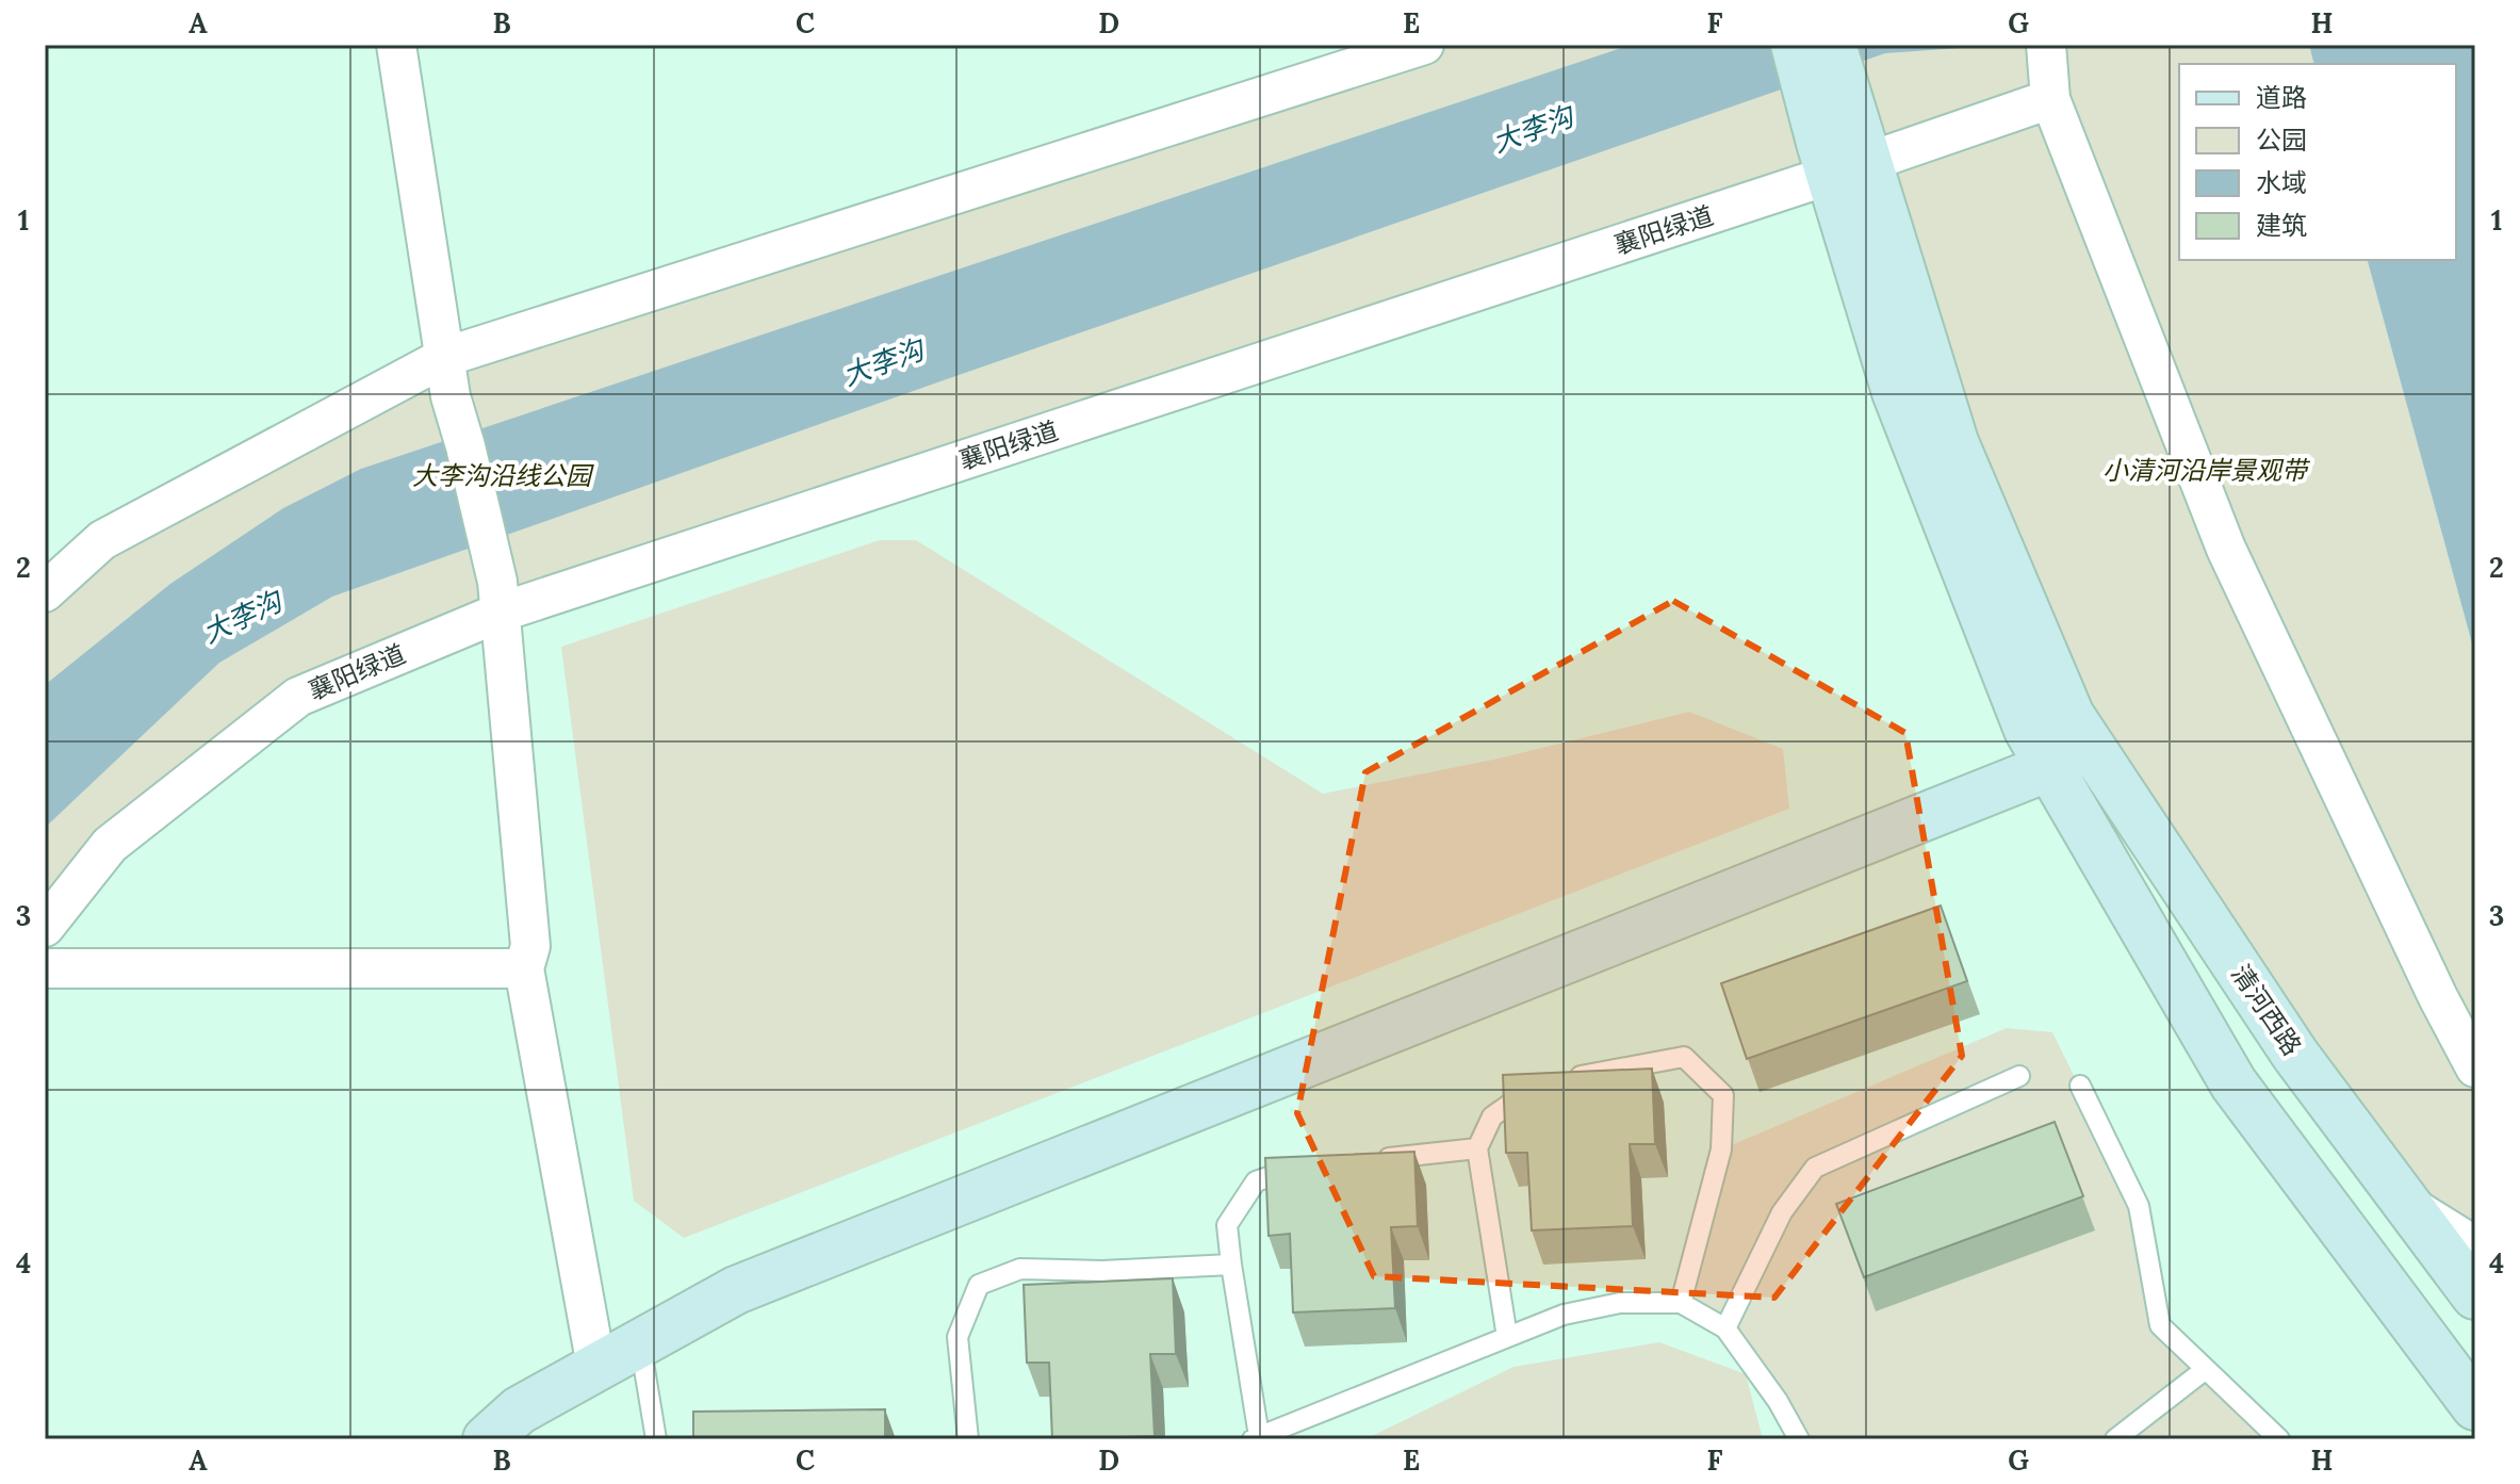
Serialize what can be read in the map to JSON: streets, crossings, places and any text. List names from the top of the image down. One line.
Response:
{"streets":{"main road":["清河西路"],"street":["襄阳绿道"]},"water":["大李沟"],"parks":["小清河沿岸景观带","大李沟沿线公园"],"legend":["道路","公园","水域","建筑"],"grid":{"columns":["A","B","C","D","E","F","G","H"],"rows":["1","2","3","4"]}}
